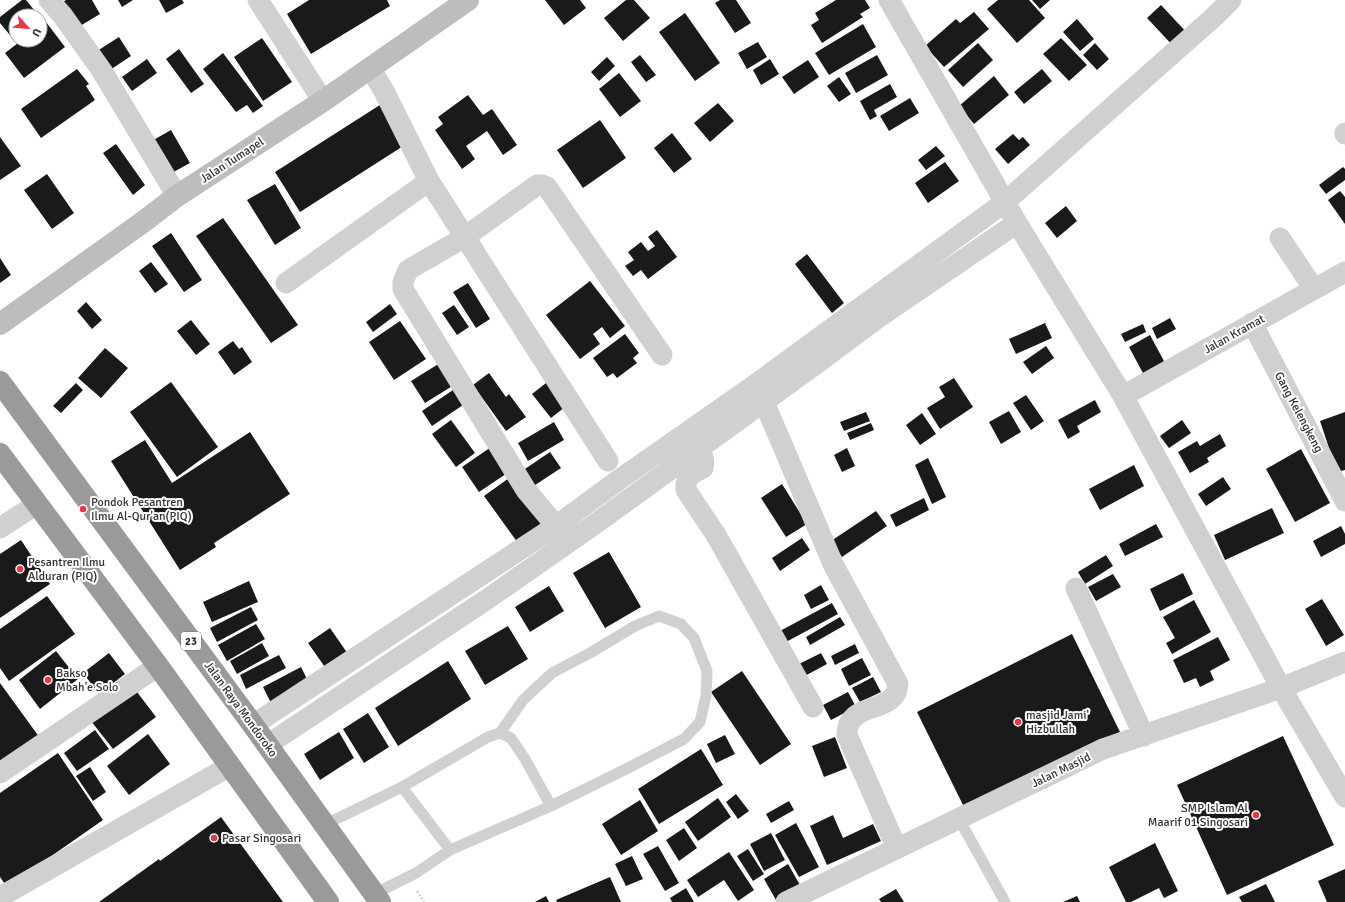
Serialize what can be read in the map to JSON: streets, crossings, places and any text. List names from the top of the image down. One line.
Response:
{"streets":{"highway":["23","Jalan Raya Mondoroko"],"street":["Jalan Tumapel","Jalan Kramat","Gang Kelengkeng","Jalan Masjid"]},"crossings":[["Jalan Kramat","Gang Kelengkeng"]],"places":["Pondok Pesantren Ilmu Al-Qur'an(PIQ)","Pesantren Ilmu Alduran (PIQ)","Bakso Mbah'e Solo","masjid Jami' Hizbullah","SMP Islam Al Maarif 01 Singosari","Pasar Singosari"],"north":"bottom right"}
